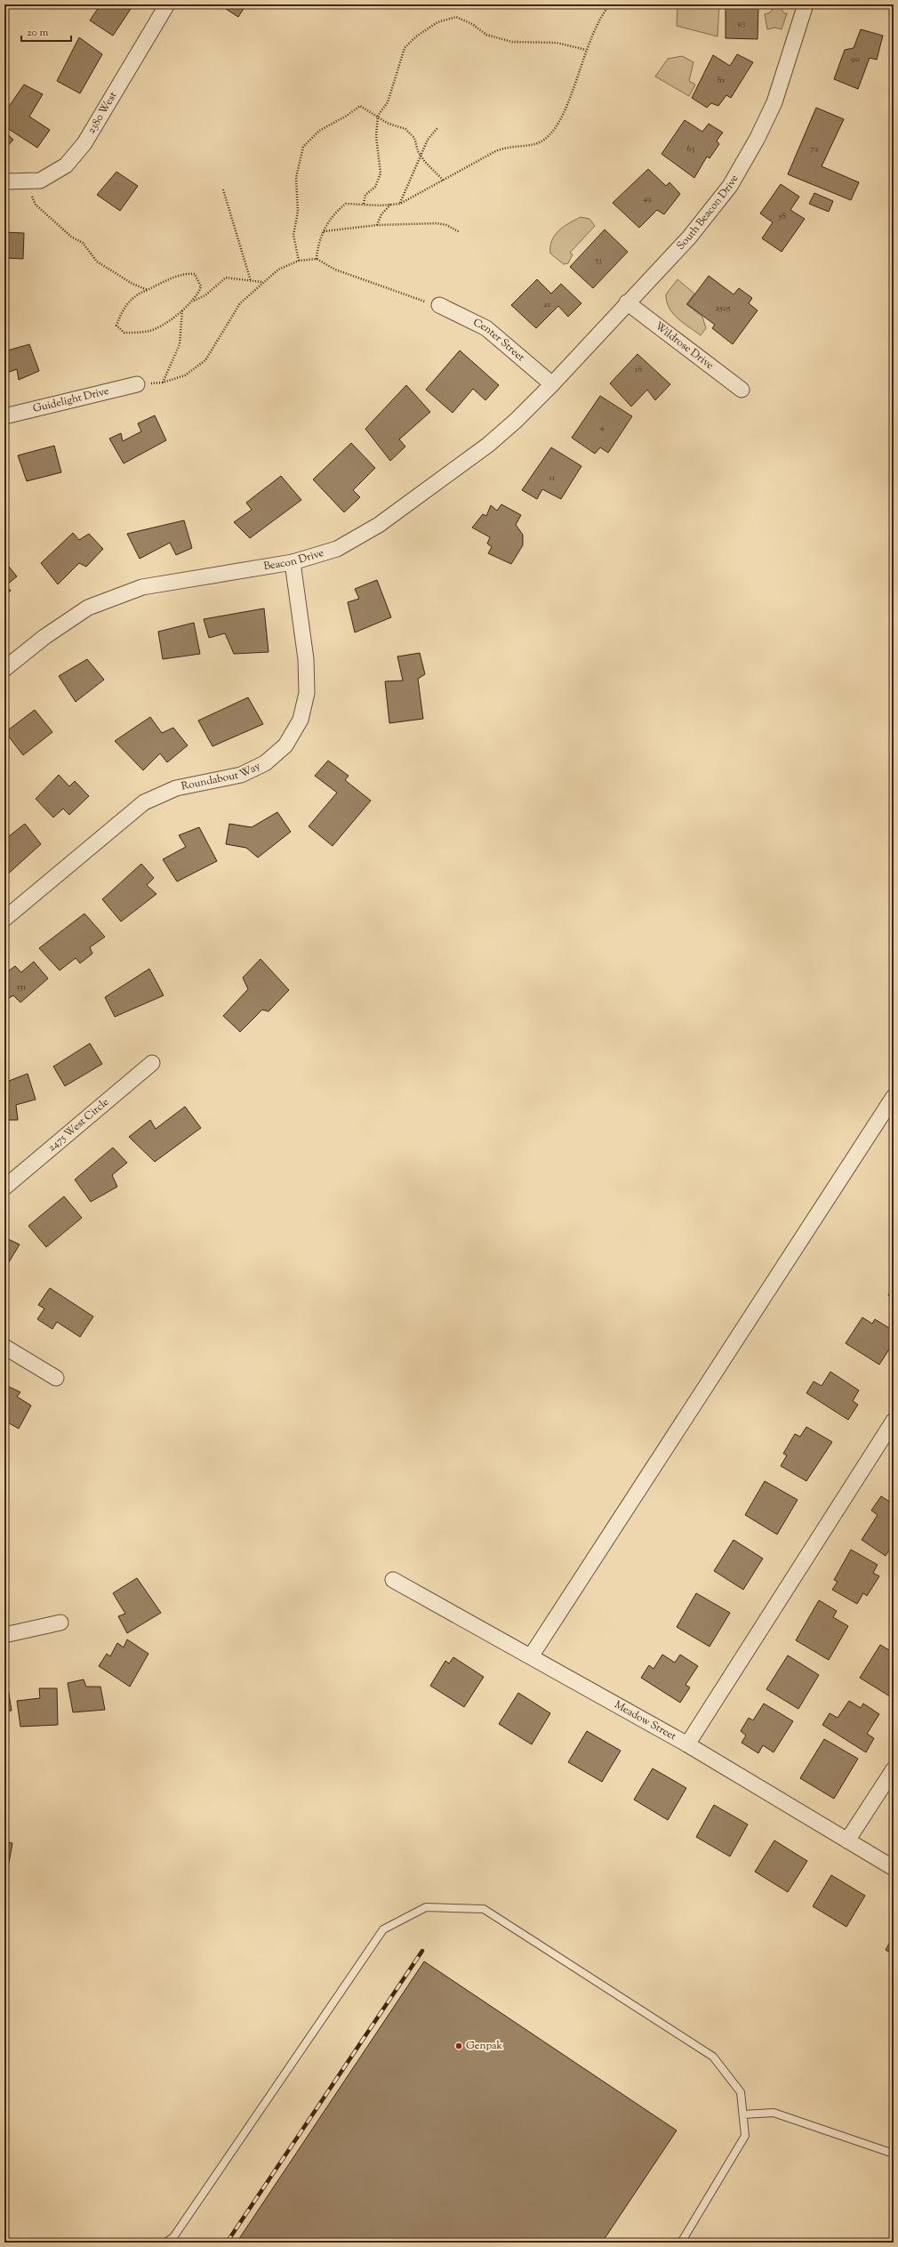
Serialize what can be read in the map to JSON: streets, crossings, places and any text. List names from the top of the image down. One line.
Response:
{"streets":{"street":["2380 West","South Beacon Drive","Center Street","Wildrose Drive","Guidelight Drive","Beacon Drive","Roundabout Way","2475 West Circle","Meadow Street"]},"crossings":[["South Beacon Drive","Center Street"],["South Beacon Drive","Wildrose Drive"],["South Beacon Drive","Beacon Drive"],["Center Street","Beacon Drive"],["Beacon Drive","Roundabout Way"]],"places":["Genpak"],"house_numbers":["93","90","81","63","72","49","58","33","21","2505","18","4","11","151"],"scale_bar":"20 m"}
